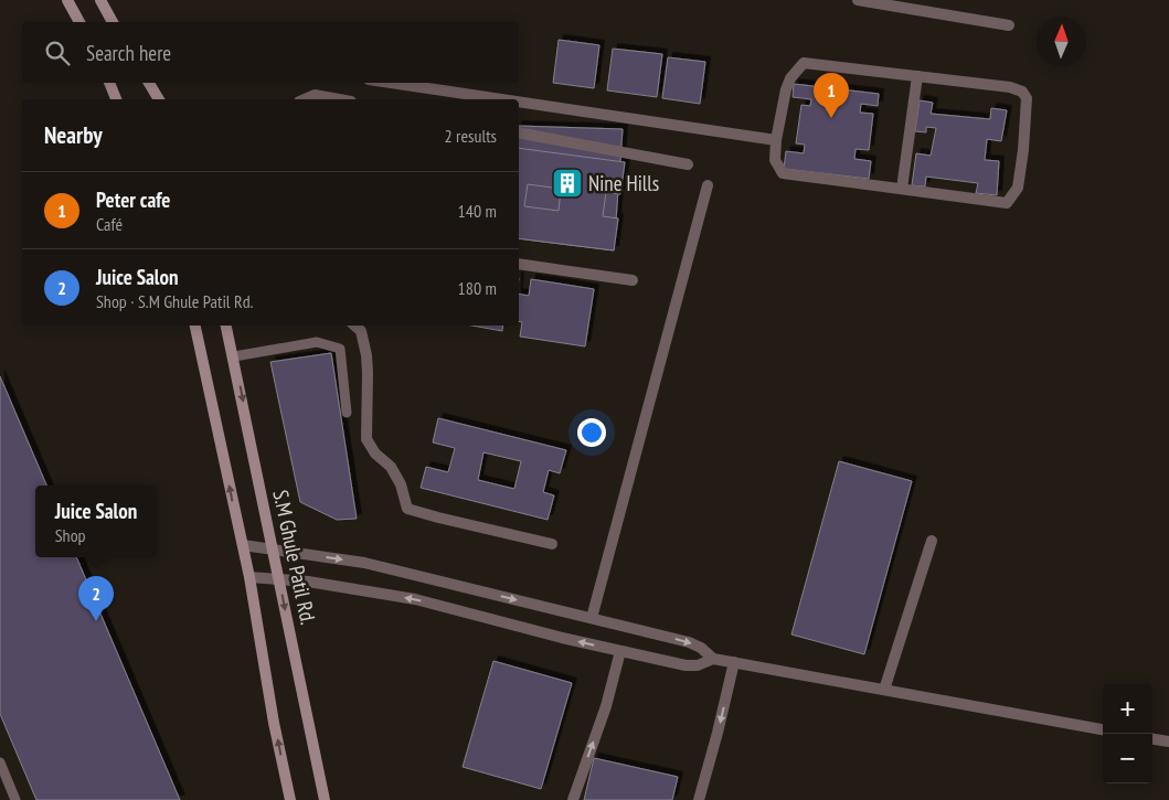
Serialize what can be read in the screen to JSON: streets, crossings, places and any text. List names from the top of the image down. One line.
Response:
{"streets":{"street":["S.M Ghule Patil Rd."]},"places":{"building":["Nine Hills"]},"north":"top","page":{"search":"Search here","pins":["1","2"],"heading":["Nearby","2 results"],"list":[{"mark":"1","name":"Peter cafe","note":"Café","value":"140 m"},{"mark":"2","name":"Juice Salon","note":"Shop · S.M Ghule Patil Rd.","value":"180 m"}],"popup":["Juice Salon","Shop"],"map_buttons":["+","−"]}}
